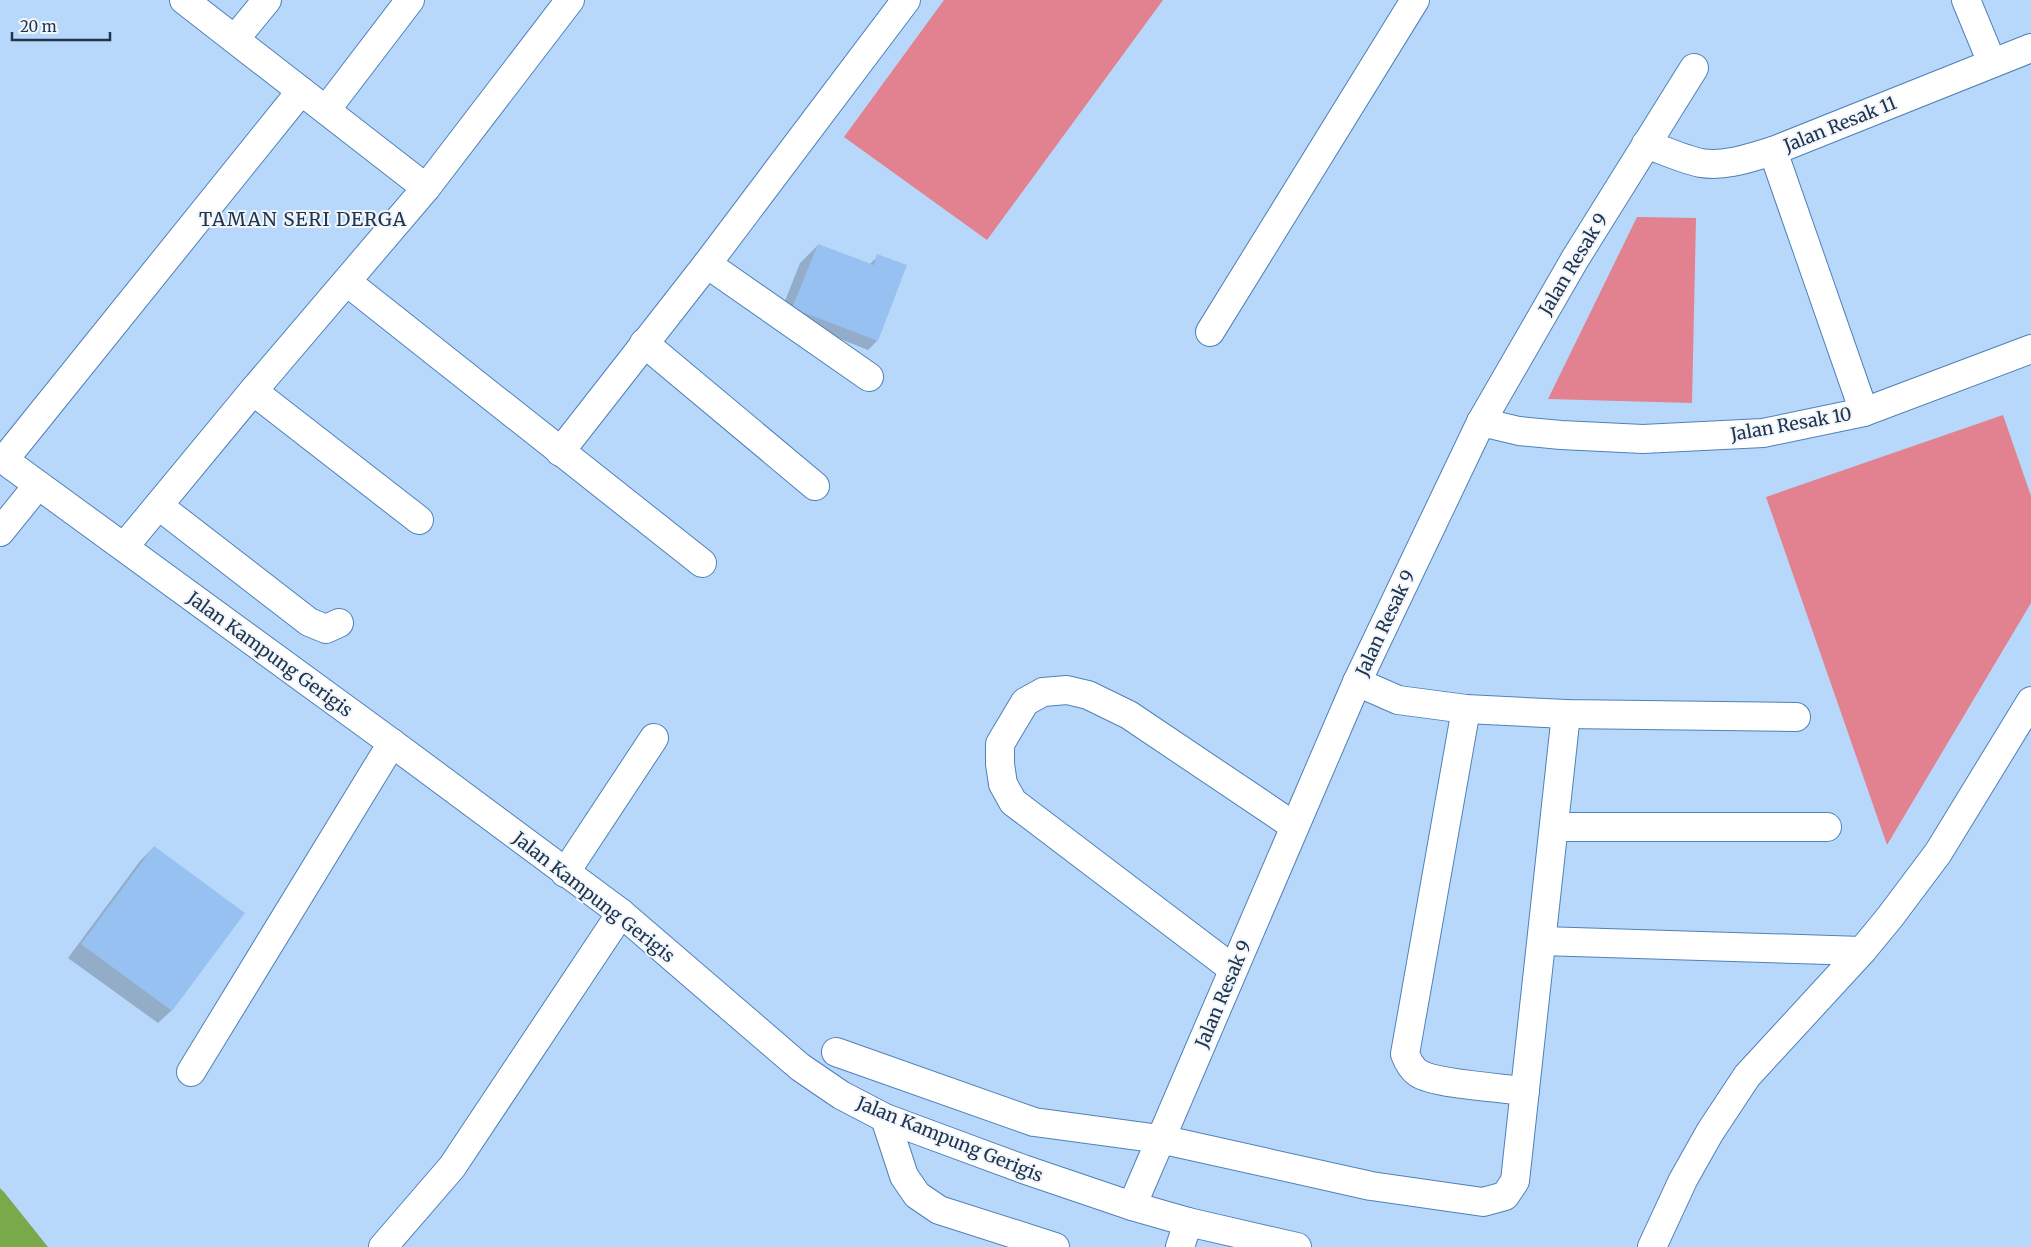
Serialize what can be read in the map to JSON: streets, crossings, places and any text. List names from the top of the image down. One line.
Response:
{"streets":{"street":["Jalan Resak 11","Jalan Resak 9","Jalan Resak 10","Jalan Kampung Gerigis"]},"crossings":[["Jalan Resak 11","Jalan Resak 9"],["Jalan Resak 9","Jalan Resak 10"],["Jalan Resak 9","Jalan Kampung Gerigis"]],"districts":["TAMAN SERI DERGA"],"scale_bar":"20 m"}
